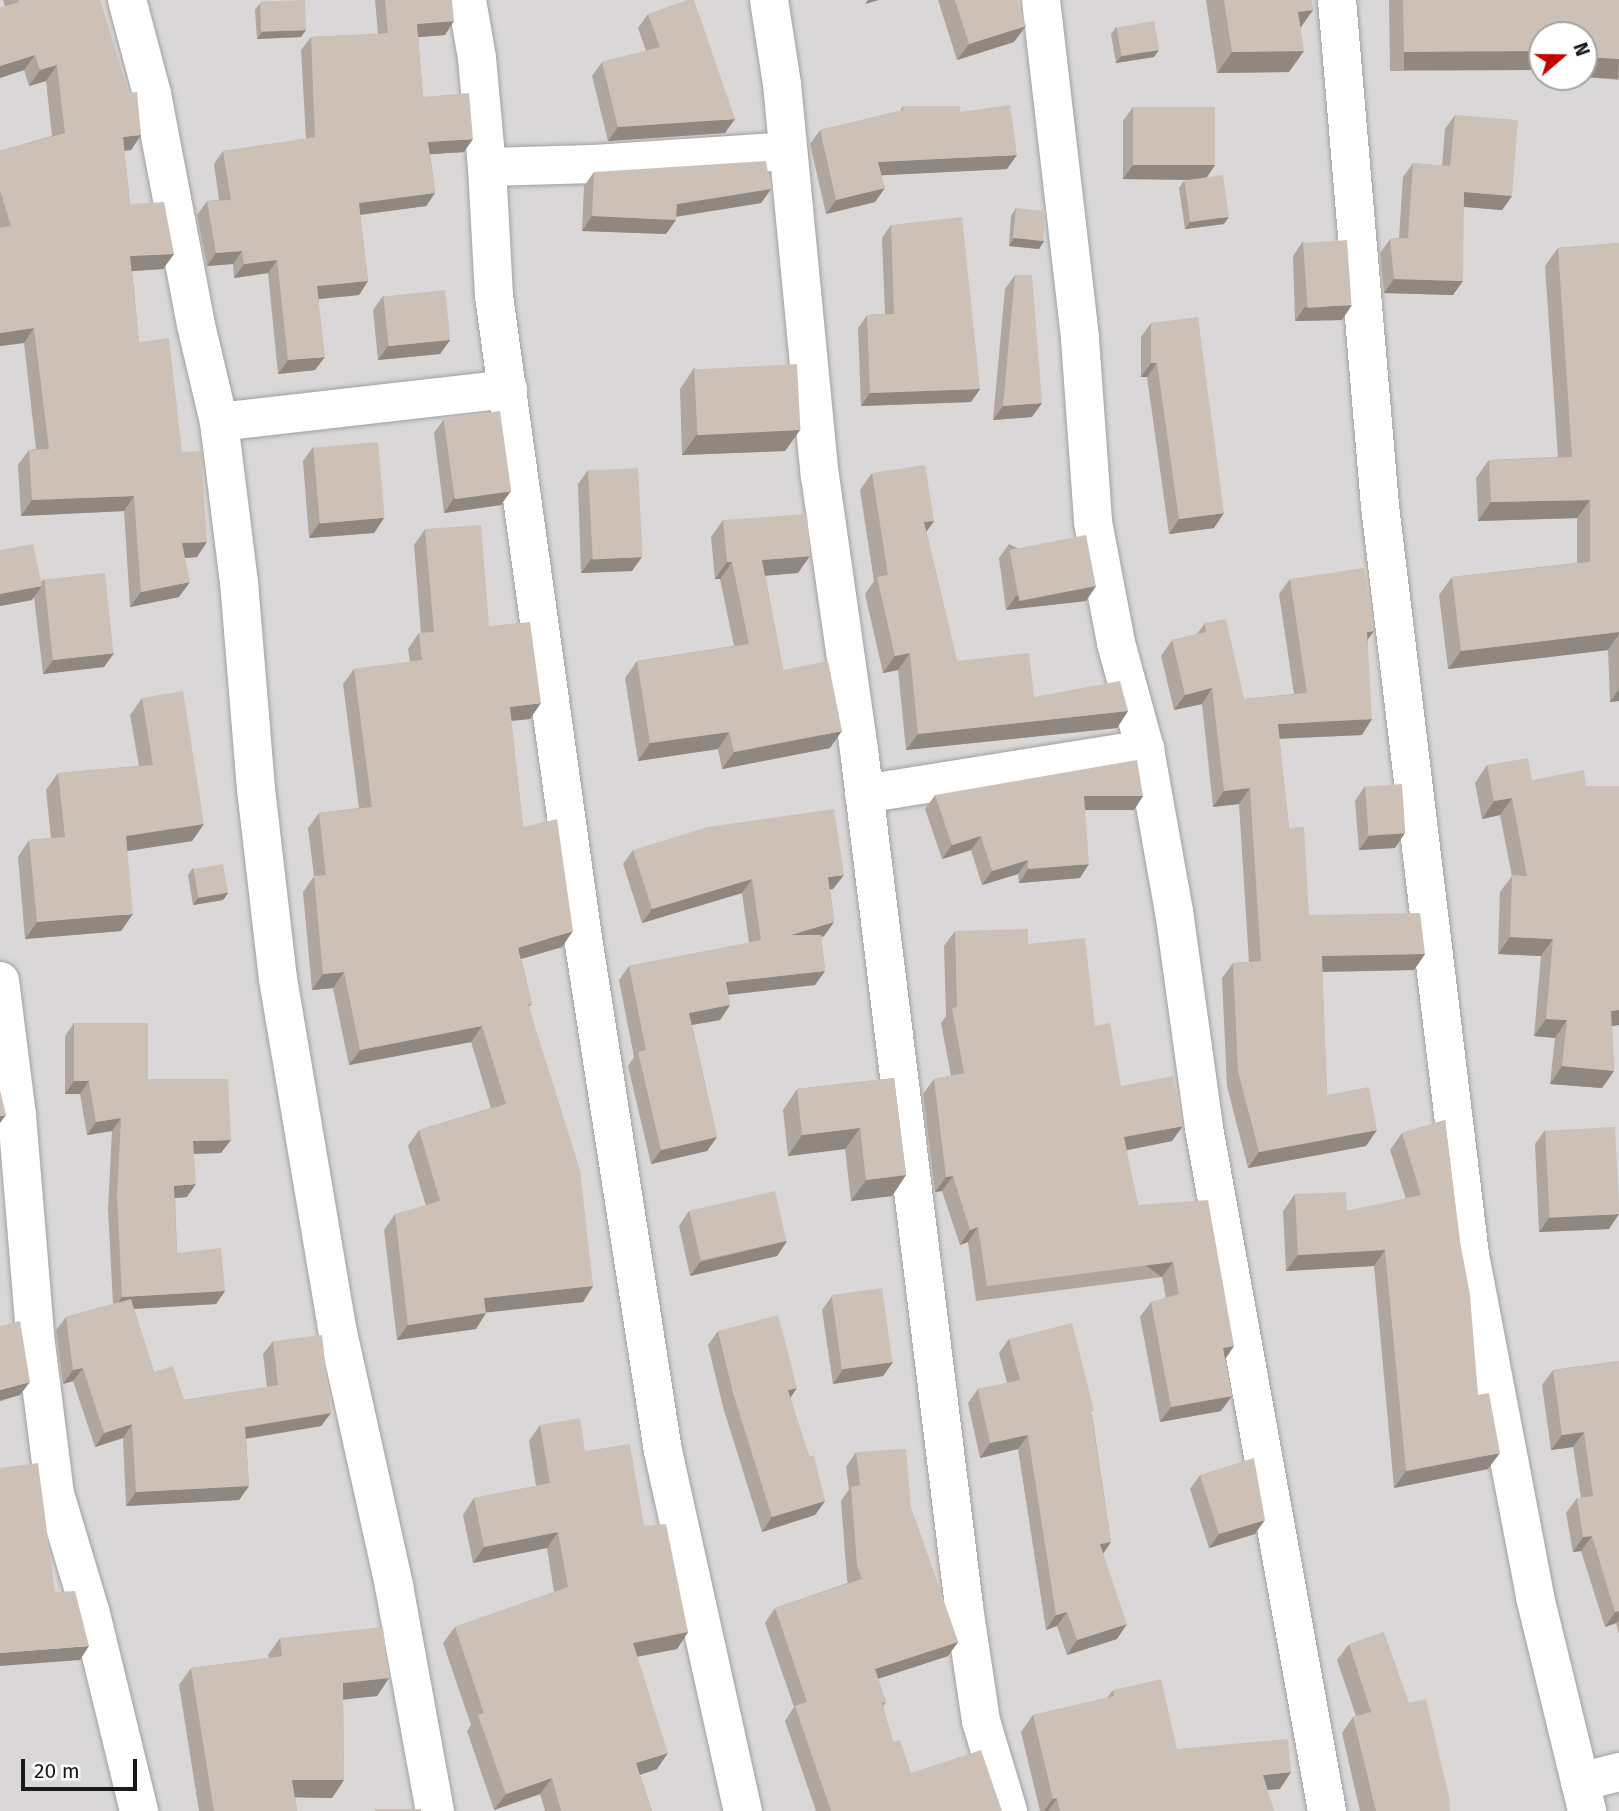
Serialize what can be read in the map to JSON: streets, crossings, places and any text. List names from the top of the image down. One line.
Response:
{"scale_bar":"20 m","north":"right"}
